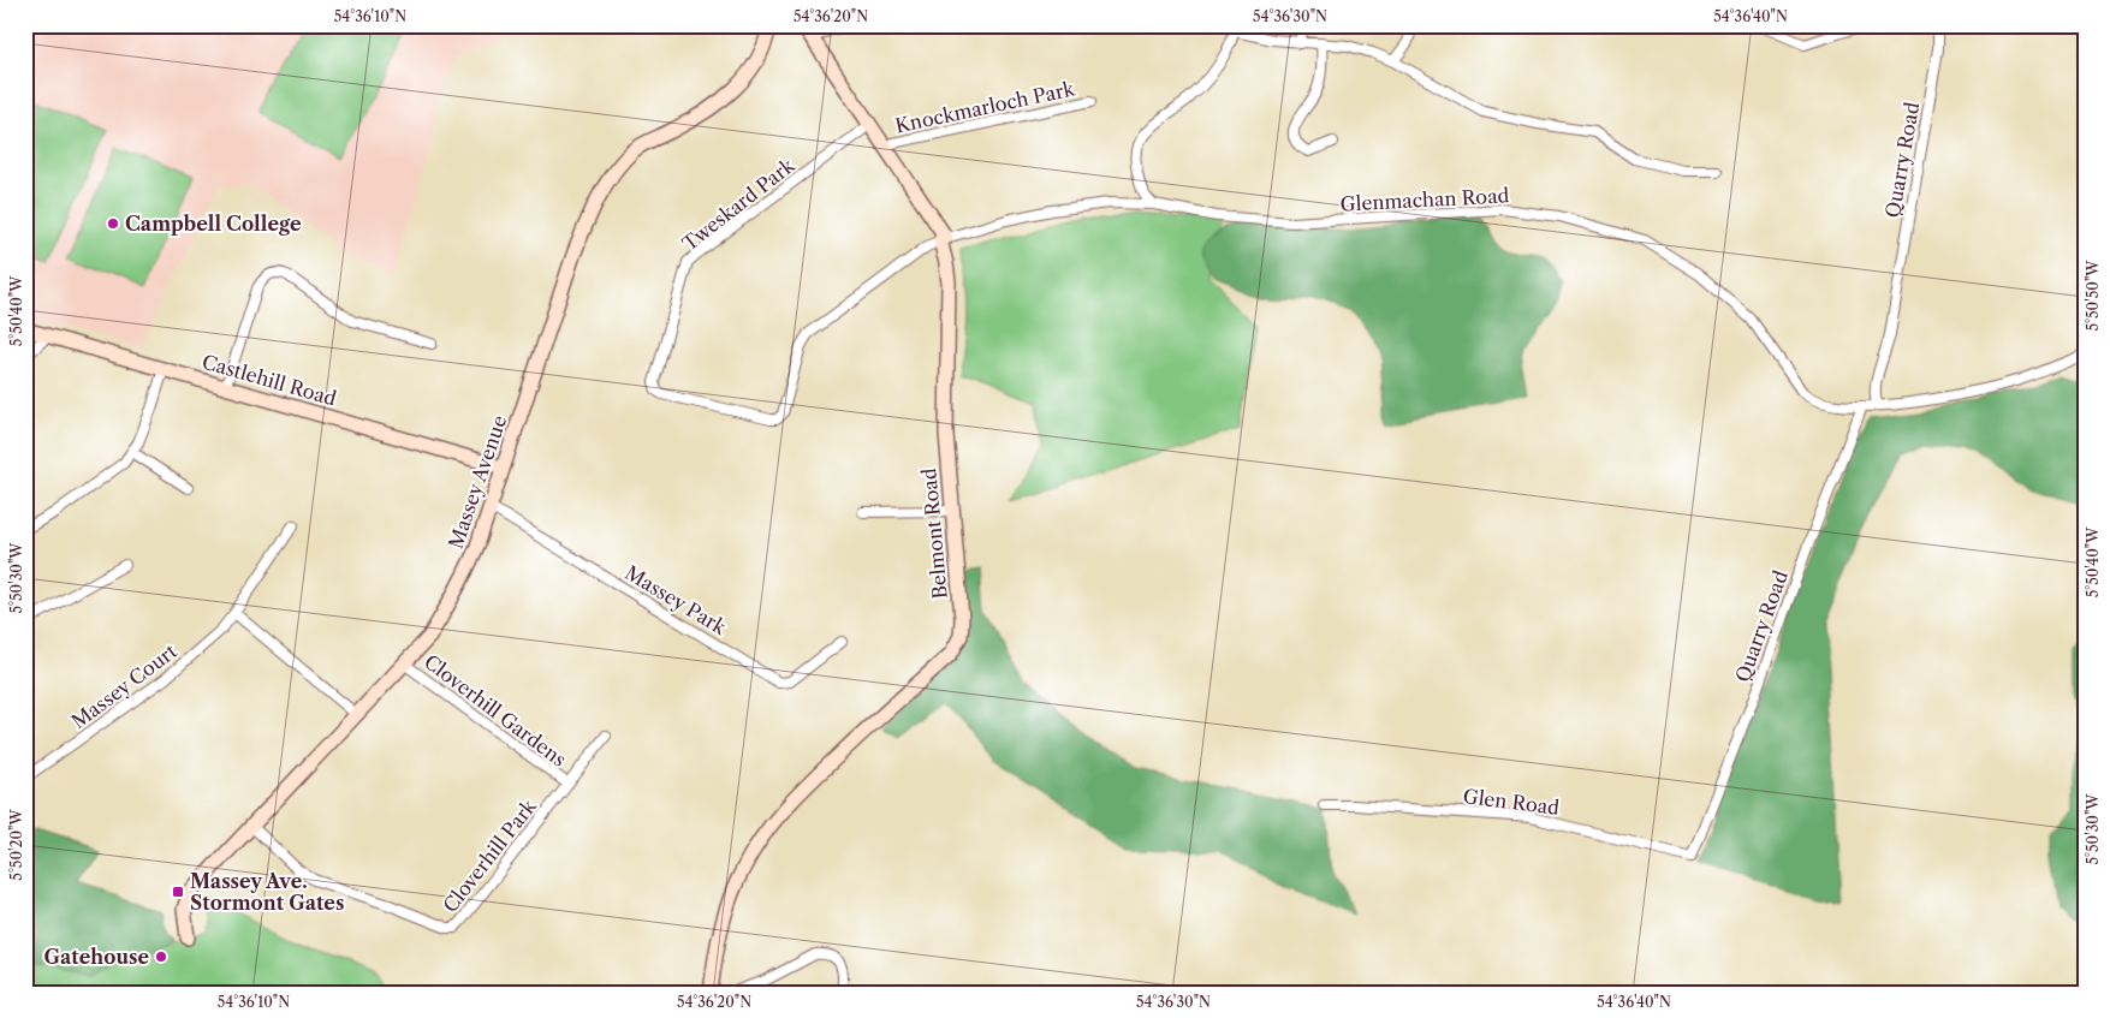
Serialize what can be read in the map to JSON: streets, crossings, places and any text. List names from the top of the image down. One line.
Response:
{"streets":{"street":["Knockmarloch Park","Quarry Road","Glenmachan Road","Tweskard Park","Castlehill Road","Massey Avenue","Belmont Road","Massey Park","Massey Court","Cloverhill Gardens","Glen Road","Cloverhill Park"]},"crossings":[["Knockmarloch Park","Belmont Road"],["Quarry Road","Glenmachan Road"],["Quarry Road","Glen Road"],["Glenmachan Road","Tweskard Park"],["Glenmachan Road","Belmont Road"],["Tweskard Park","Belmont Road"],["Castlehill Road","Massey Avenue"],["Massey Avenue","Massey Park"],["Massey Avenue","Cloverhill Gardens"],["Massey Avenue","Cloverhill Park"],["Cloverhill Gardens","Cloverhill Park"]],"places":{"other":["Campbell College","Gatehouse"],"transit":["Massey Ave. Stormont Gates"]},"coordinates":["54°36'10\"N","54°36'20\"N","54°36'30\"N","54°36'40\"N","5°50'50\"W","5°50'40\"W","5°50'30\"W","5°50'20\"W"]}
